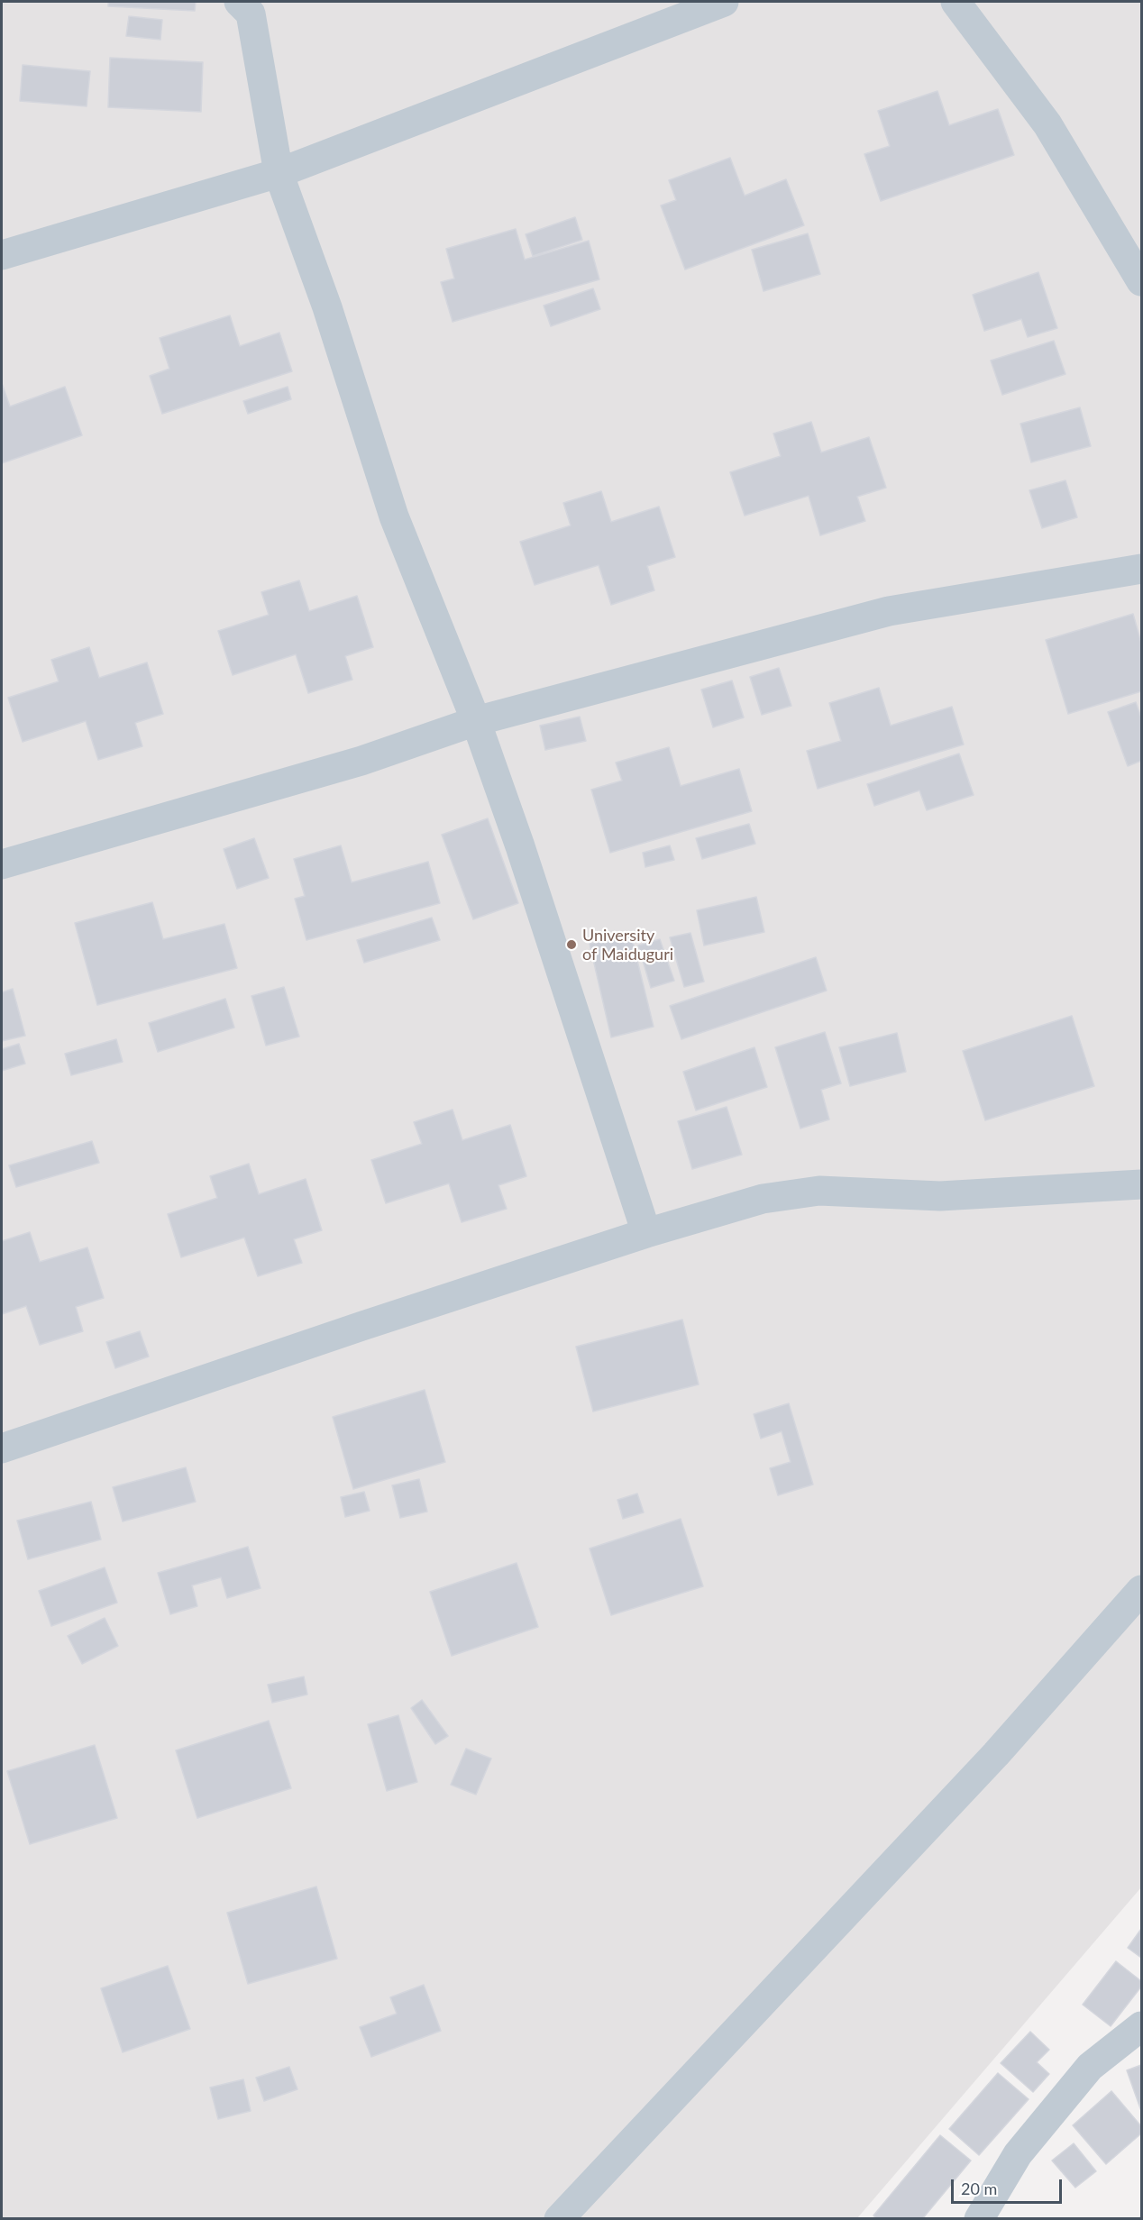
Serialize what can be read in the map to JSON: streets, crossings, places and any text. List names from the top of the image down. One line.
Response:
{"places":["University of Maiduguri"],"scale_bar":"20 m"}
